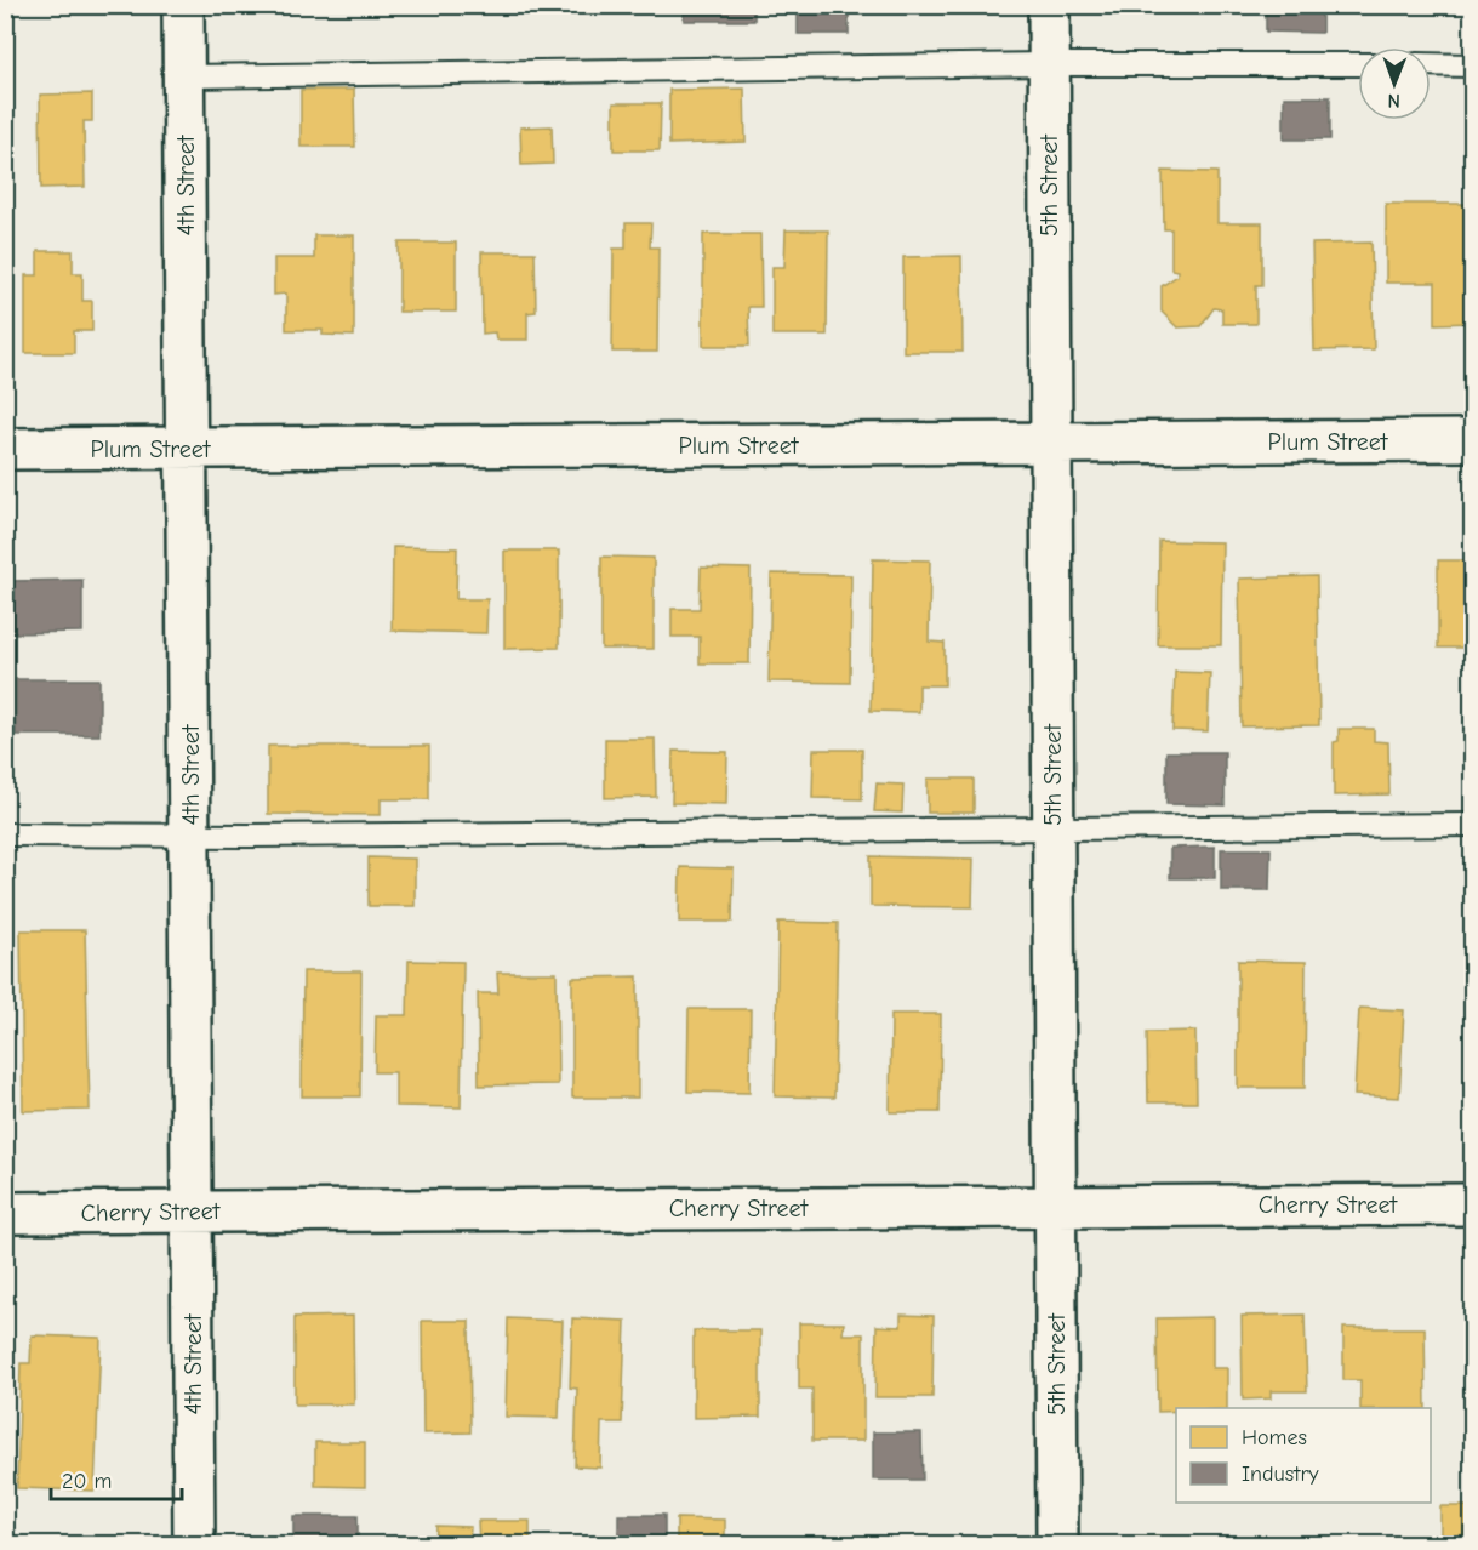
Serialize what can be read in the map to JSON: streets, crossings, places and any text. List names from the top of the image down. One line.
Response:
{"streets":{"street":["4th Street","5th Street","Plum Street","Cherry Street"]},"crossings":[["4th Street","Plum Street"],["4th Street","Cherry Street"],["5th Street","Plum Street"],["5th Street","Cherry Street"]],"legend":["Homes","Industry"],"scale_bar":"20 m","north":"bottom"}
